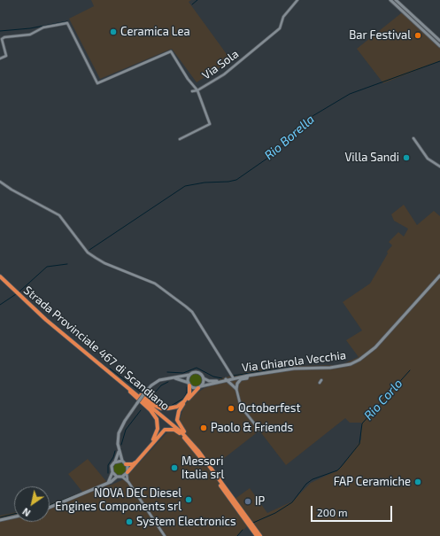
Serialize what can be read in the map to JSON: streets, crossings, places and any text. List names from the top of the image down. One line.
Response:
{"streets":{"highway":["Strada Provinciale 467 di Scandiano"],"street":["Via Sola","Via Ghiarola Vecchia"]},"water":["Rio Borella","Rio Corlo"],"places":["Ceramica Lea","Bar Festival","Villa Sandi","Octoberfest","Paolo & Friends","Messori Italia srl","FAP Ceramiche","NOVA DEC Diesel Engines Components srl","IP","System Electronics"],"scale_bar":"200 m","north":"bottom left"}
